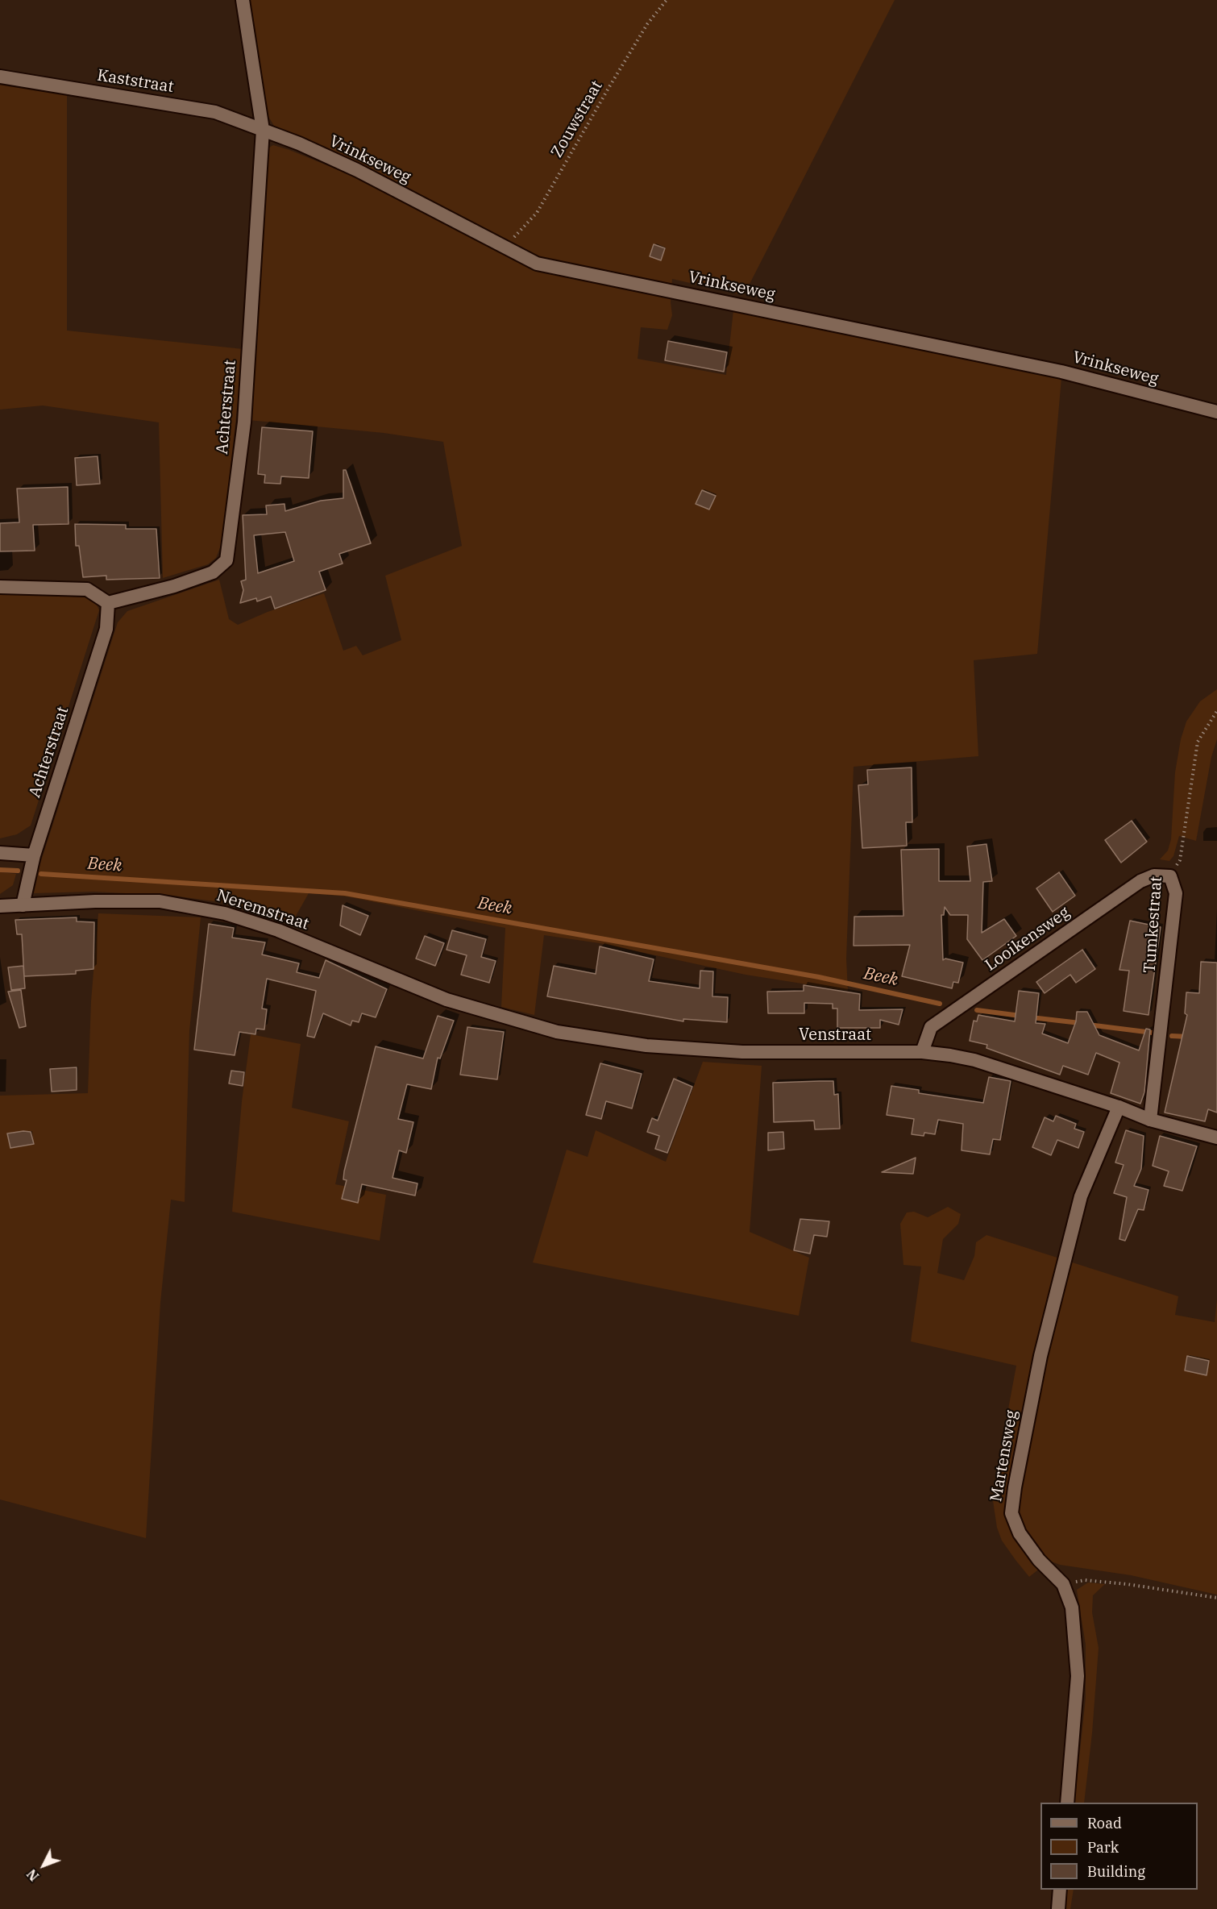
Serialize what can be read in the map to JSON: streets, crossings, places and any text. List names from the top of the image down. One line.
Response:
{"streets":{"street":["Kaststraat","Vrinkseweg","Achterstraat","Neremstraat","Tumkestraat","Looikensweg","Venstraat","Martensweg"],"path":["Zouwstraat"]},"crossings":[["Kaststraat","Vrinkseweg"],["Kaststraat","Achterstraat"],["Zouwstraat","Vrinkseweg"],["Vrinkseweg","Achterstraat"],["Achterstraat","Neremstraat"],["Neremstraat","Venstraat"],["Tumkestraat","Looikensweg"],["Tumkestraat","Venstraat"],["Looikensweg","Venstraat"],["Venstraat","Martensweg"]],"water":["Beek"],"legend":["Road","Park","Building"],"north":"bottom left"}
